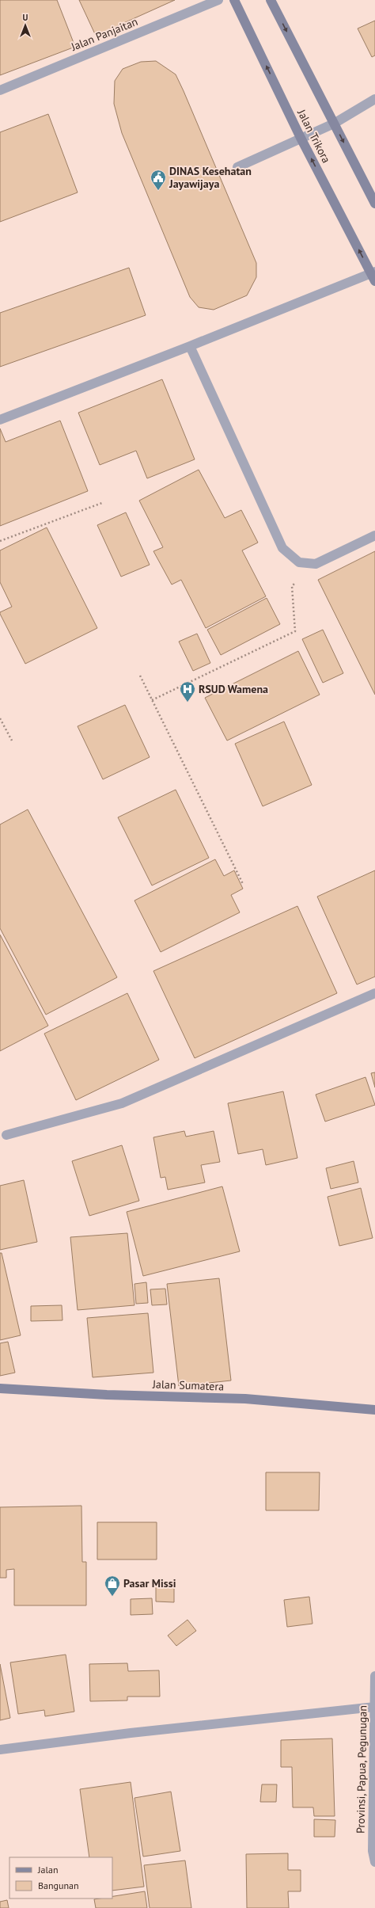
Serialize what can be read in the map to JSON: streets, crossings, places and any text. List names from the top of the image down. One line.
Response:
{"streets":{"main road":["Jalan Trikora","Jalan Sumatera"],"street":["Jalan Panjaitan","Provinsi, Papua, Pegunugan"]},"places":{"public building":["DINAS Kesehatan Jayawijaya"],"hospital":["RSUD Wamena"],"shop":["Pasar Missi"]},"legend":["Jalan","Bangunan"],"north":"top"}
